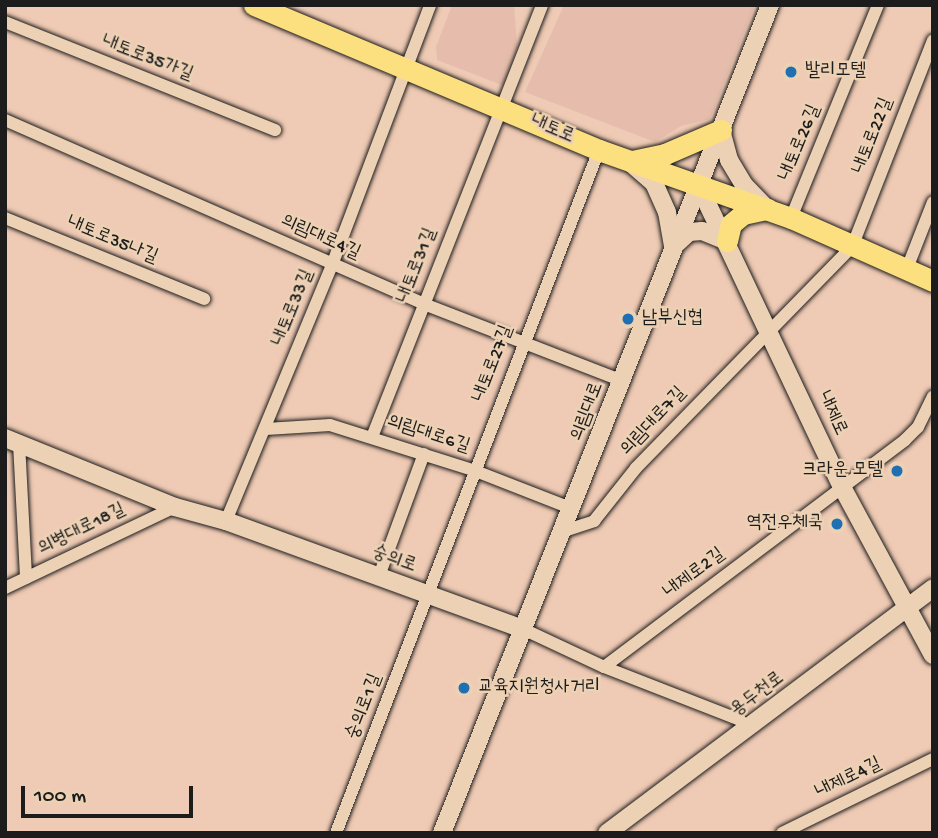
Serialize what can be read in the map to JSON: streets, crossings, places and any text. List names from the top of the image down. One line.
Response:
{"streets":{"main road":["내토로"],"street":["내토로35가길","내토로22길","내토로26길","의림대로4길","내토로35나길","내토로31길","내토로33길","내토로27길","의림대로","내제로","의림대로7길","의림대로6길","의병대로18길","숭의로","내제로2길","용두천로","숭의로1길","내제로4길"]},"crossings":[["내토로","내토로22길"],["내토로","내토로26길"],["내토로","내토로31길"],["내토로","내토로33길"],["내토로","내토로27길"],["내토로","의림대로"],["내토로","내제로"],["의림대로4길","내토로31길"],["의림대로4길","내토로33길"],["의림대로4길","내토로27길"],["의림대로4길","의림대로"],["내토로31길","의림대로6길"],["내토로33길","의림대로6길"],["내토로33길","숭의로"],["내토로27길","의림대로6길"],["내토로27길","숭의로"],["내토로27길","숭의로1길"],["의림대로","내제로"],["의림대로","의림대로7길"],["의림대로","의림대로6길"],["의림대로","숭의로"],["내제로","의림대로7길"],["내제로","내제로2길"],["내제로","용두천로"],["의병대로18길","숭의로"],["숭의로","내제로2길"],["숭의로","용두천로"],["숭의로","숭의로1길"]],"places":["발리모텔","남부신협","크라운 모텔","역전우체국","교육지원청사거리"],"scale_bar":"100 m"}
